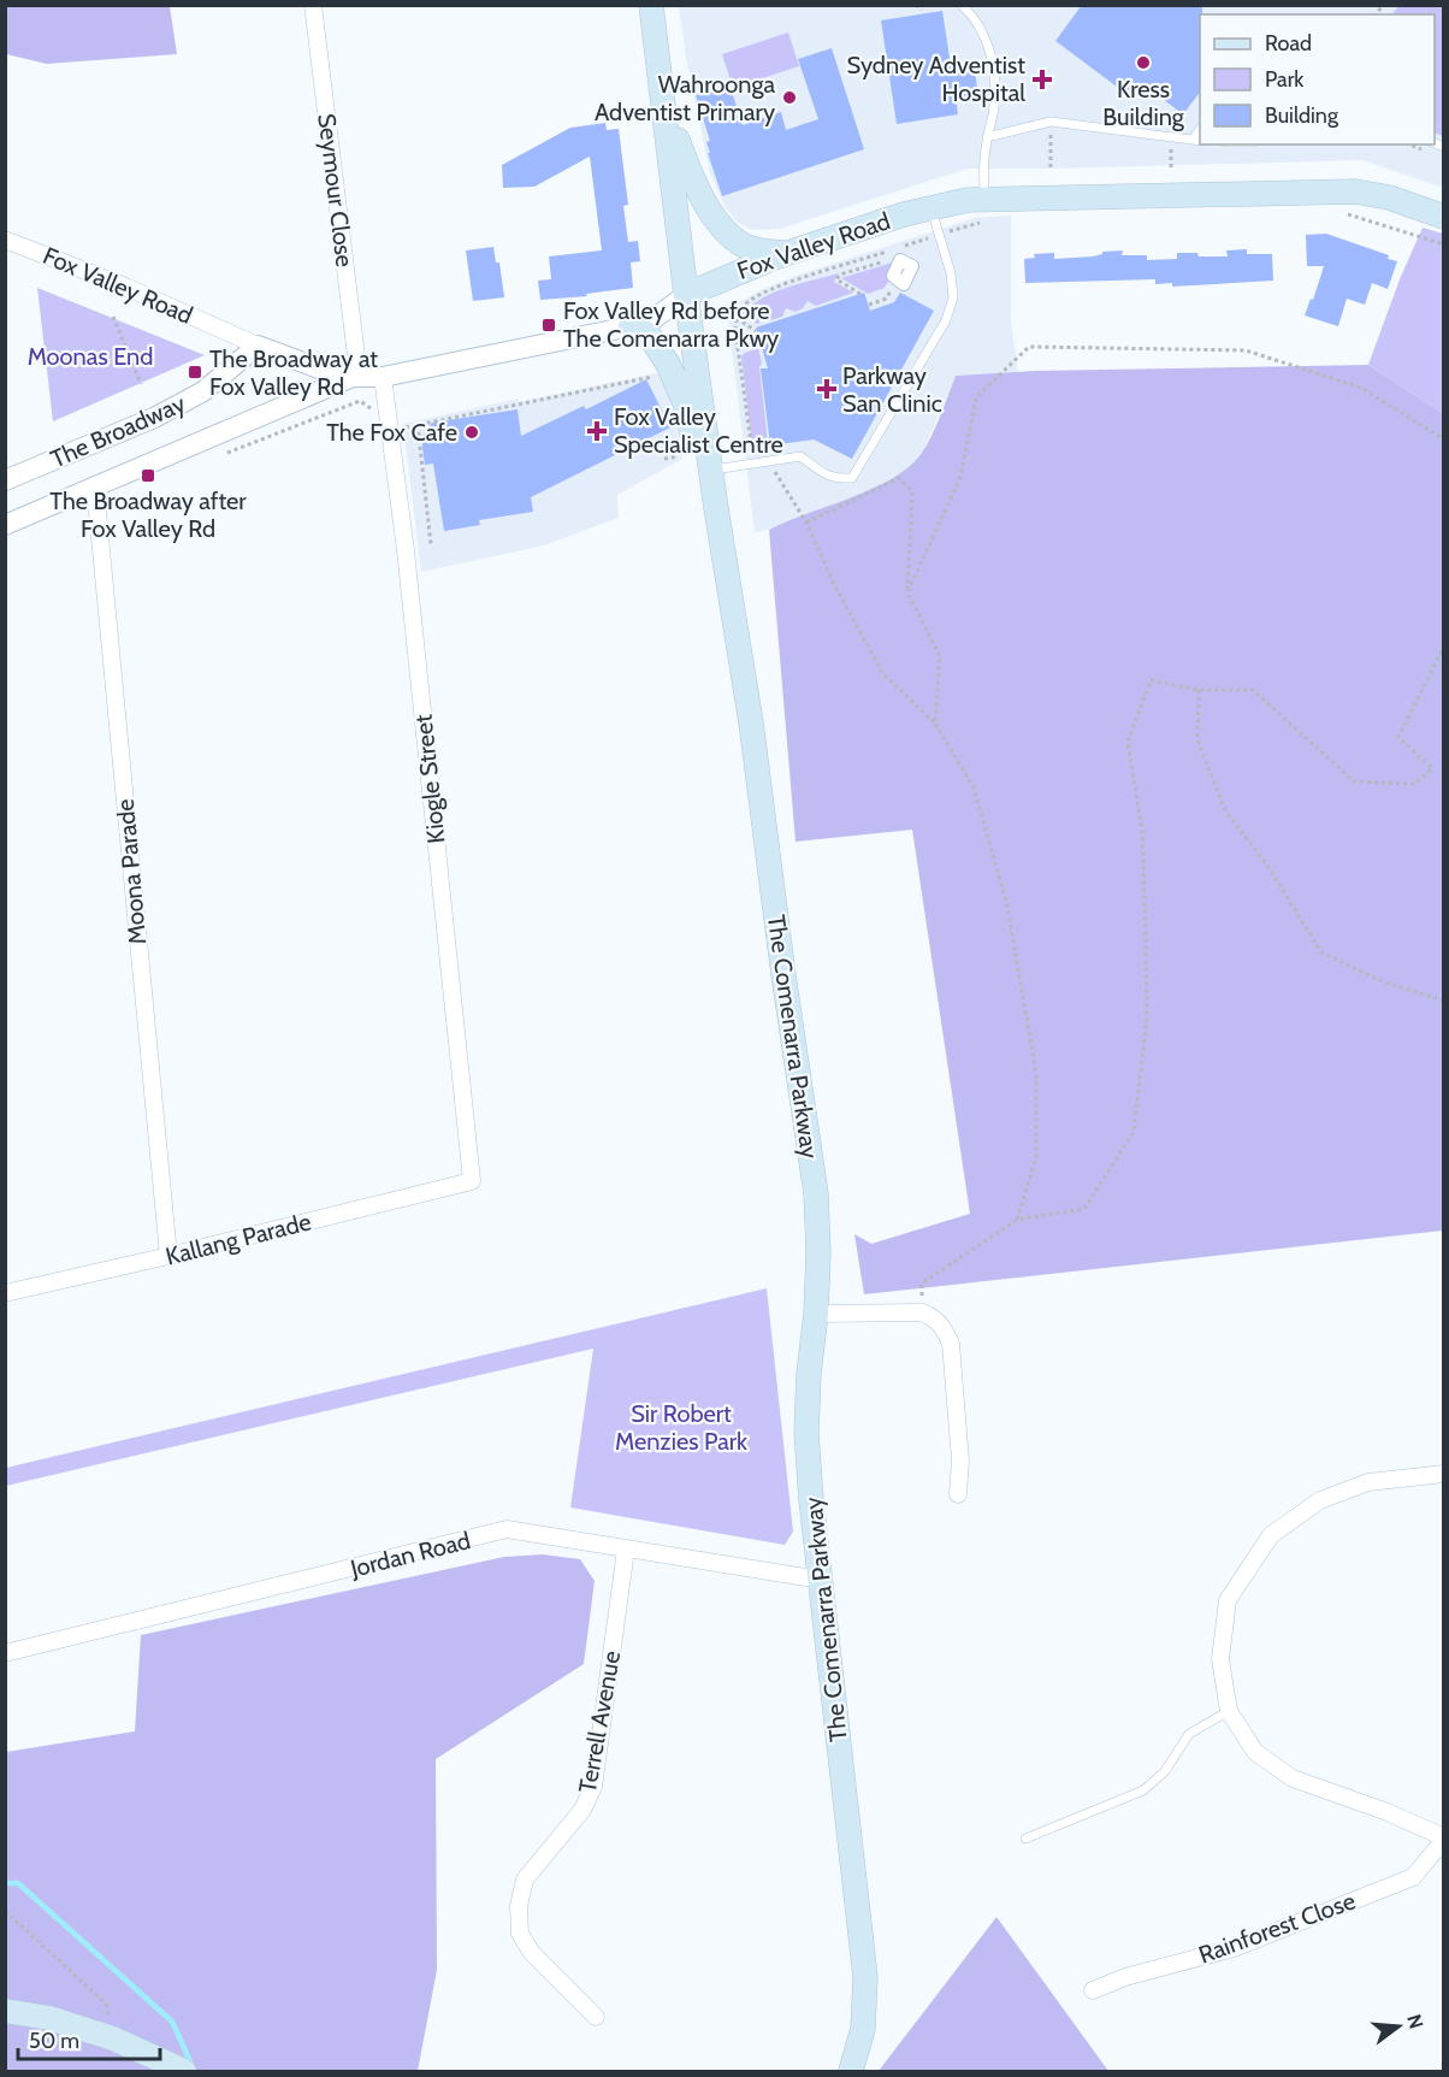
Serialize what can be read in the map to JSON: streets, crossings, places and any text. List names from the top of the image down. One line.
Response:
{"streets":{"main road":["Fox Valley Road","The Comenarra Parkway"],"street":["Seymour Close","The Broadway","Kiogle Street","Moona Parade","Kallang Parade","Jordan Road","Terrell Avenue","Rainforest Close"]},"crossings":[["Seymour Close","Fox Valley Road"],["Seymour Close","The Broadway"],["Fox Valley Road","The Broadway"],["Fox Valley Road","Kiogle Street"],["Fox Valley Road","The Comenarra Parkway"],["The Broadway","Moona Parade"],["Kiogle Street","Kallang Parade"],["Moona Parade","Kallang Parade"],["The Comenarra Parkway","Jordan Road"],["Jordan Road","Terrell Avenue"]],"parks":["Moonas End","Sir Robert Menzies Park"],"places":{"other":["Kress Building","Wahroonga Adventist Primary","The Fox Cafe"],"health":["Sydney Adventist Hospital","Parkway San Clinic","Fox Valley Specialist Centre"],"transit":["Fox Valley Rd before The Comenarra Pkwy","The Broadway at Fox Valley Rd","The Broadway after Fox Valley Rd"]},"legend":["Road","Park","Building"],"scale_bar":"50 m","north":"right"}
